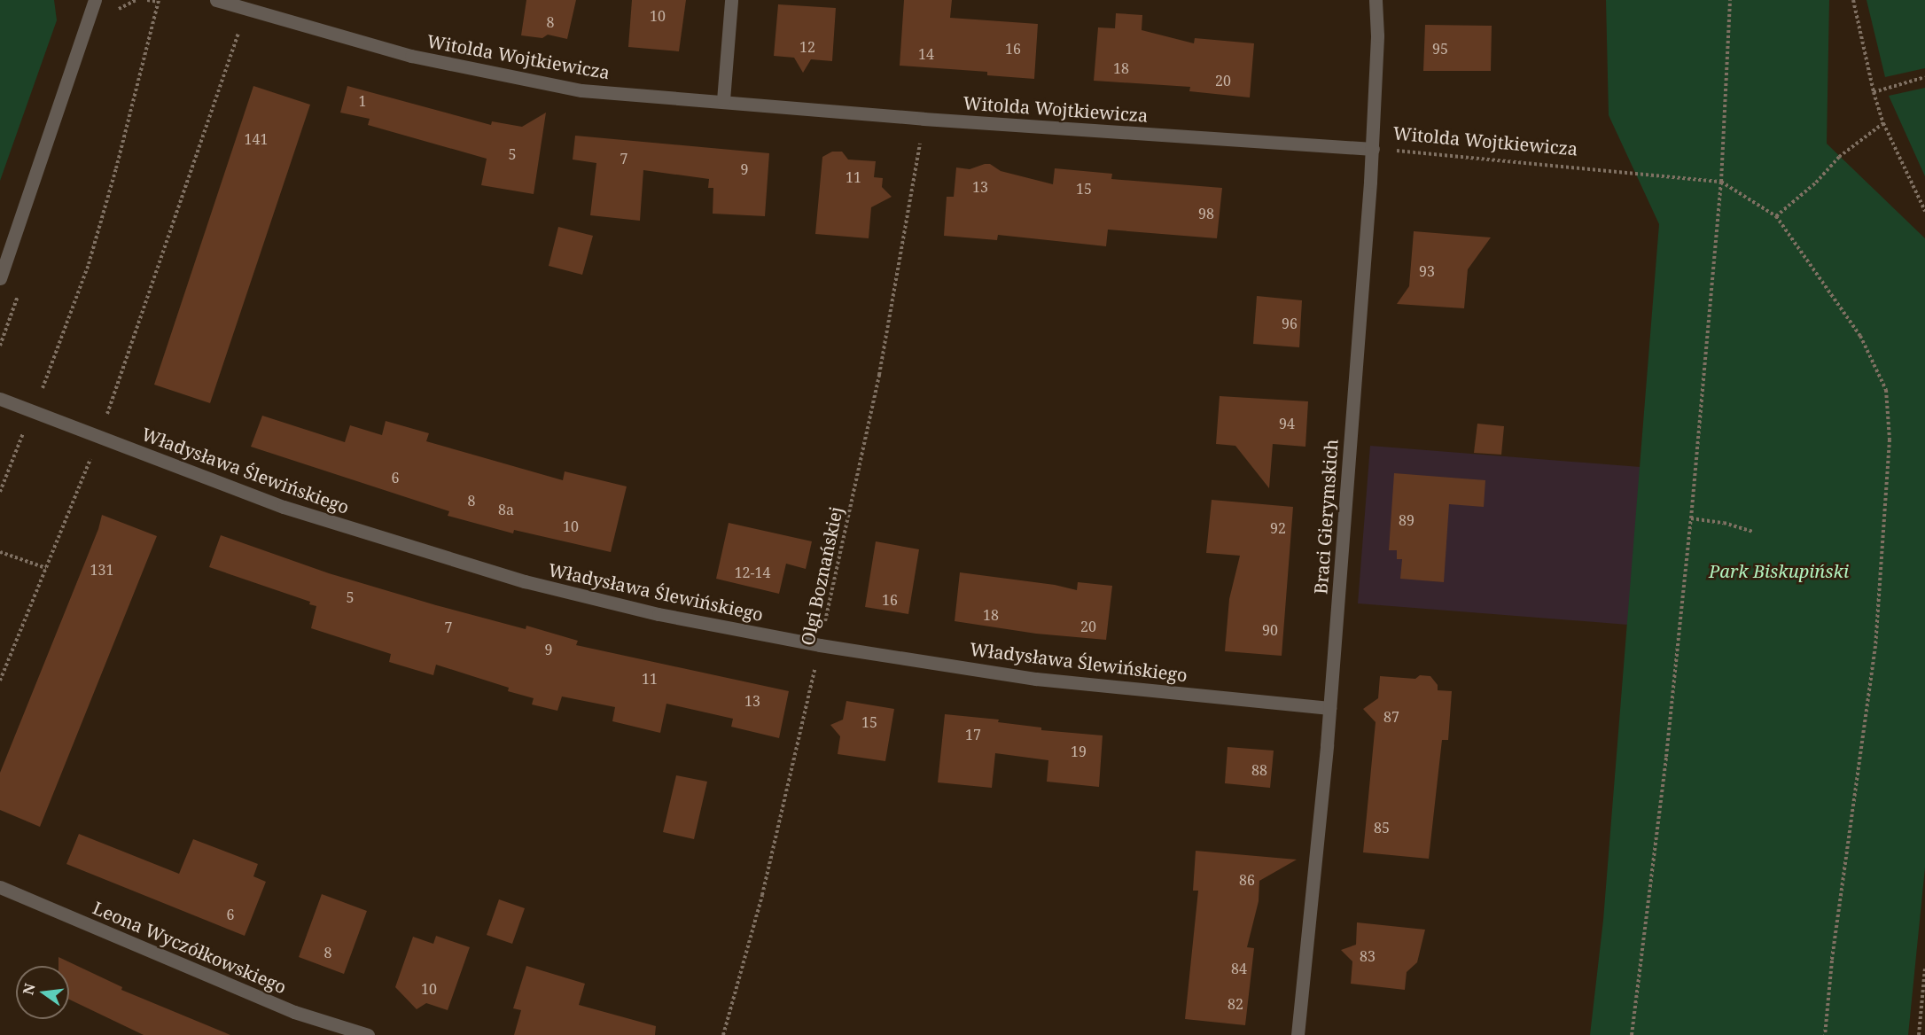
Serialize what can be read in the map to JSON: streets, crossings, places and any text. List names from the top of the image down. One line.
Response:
{"streets":{"street":["Witolda Wojtkiewicza","Władysława Ślewińskiego","Braci Gierymskich","Leona Wyczółkowskiego"],"path":["Olgi Boznańskiej"]},"crossings":[["Witolda Wojtkiewicza","Braci Gierymskich"],["Witolda Wojtkiewicza","Olgi Boznańskiej"],["Władysława Ślewińskiego","Braci Gierymskich"],["Władysława Ślewińskiego","Olgi Boznańskiej"]],"parks":["Park Biskupiński"],"house_numbers":["10","8","12","16","95","14","18","20","1","141","5","7","9","11","13","15","98","93","96","94","6","8","8a","89","10","92","131","12-14","5","16","18","20","7","90","9","11","13","87","15","17","19","88","85","86","6","8","83","84","10","82"],"north":"left"}
